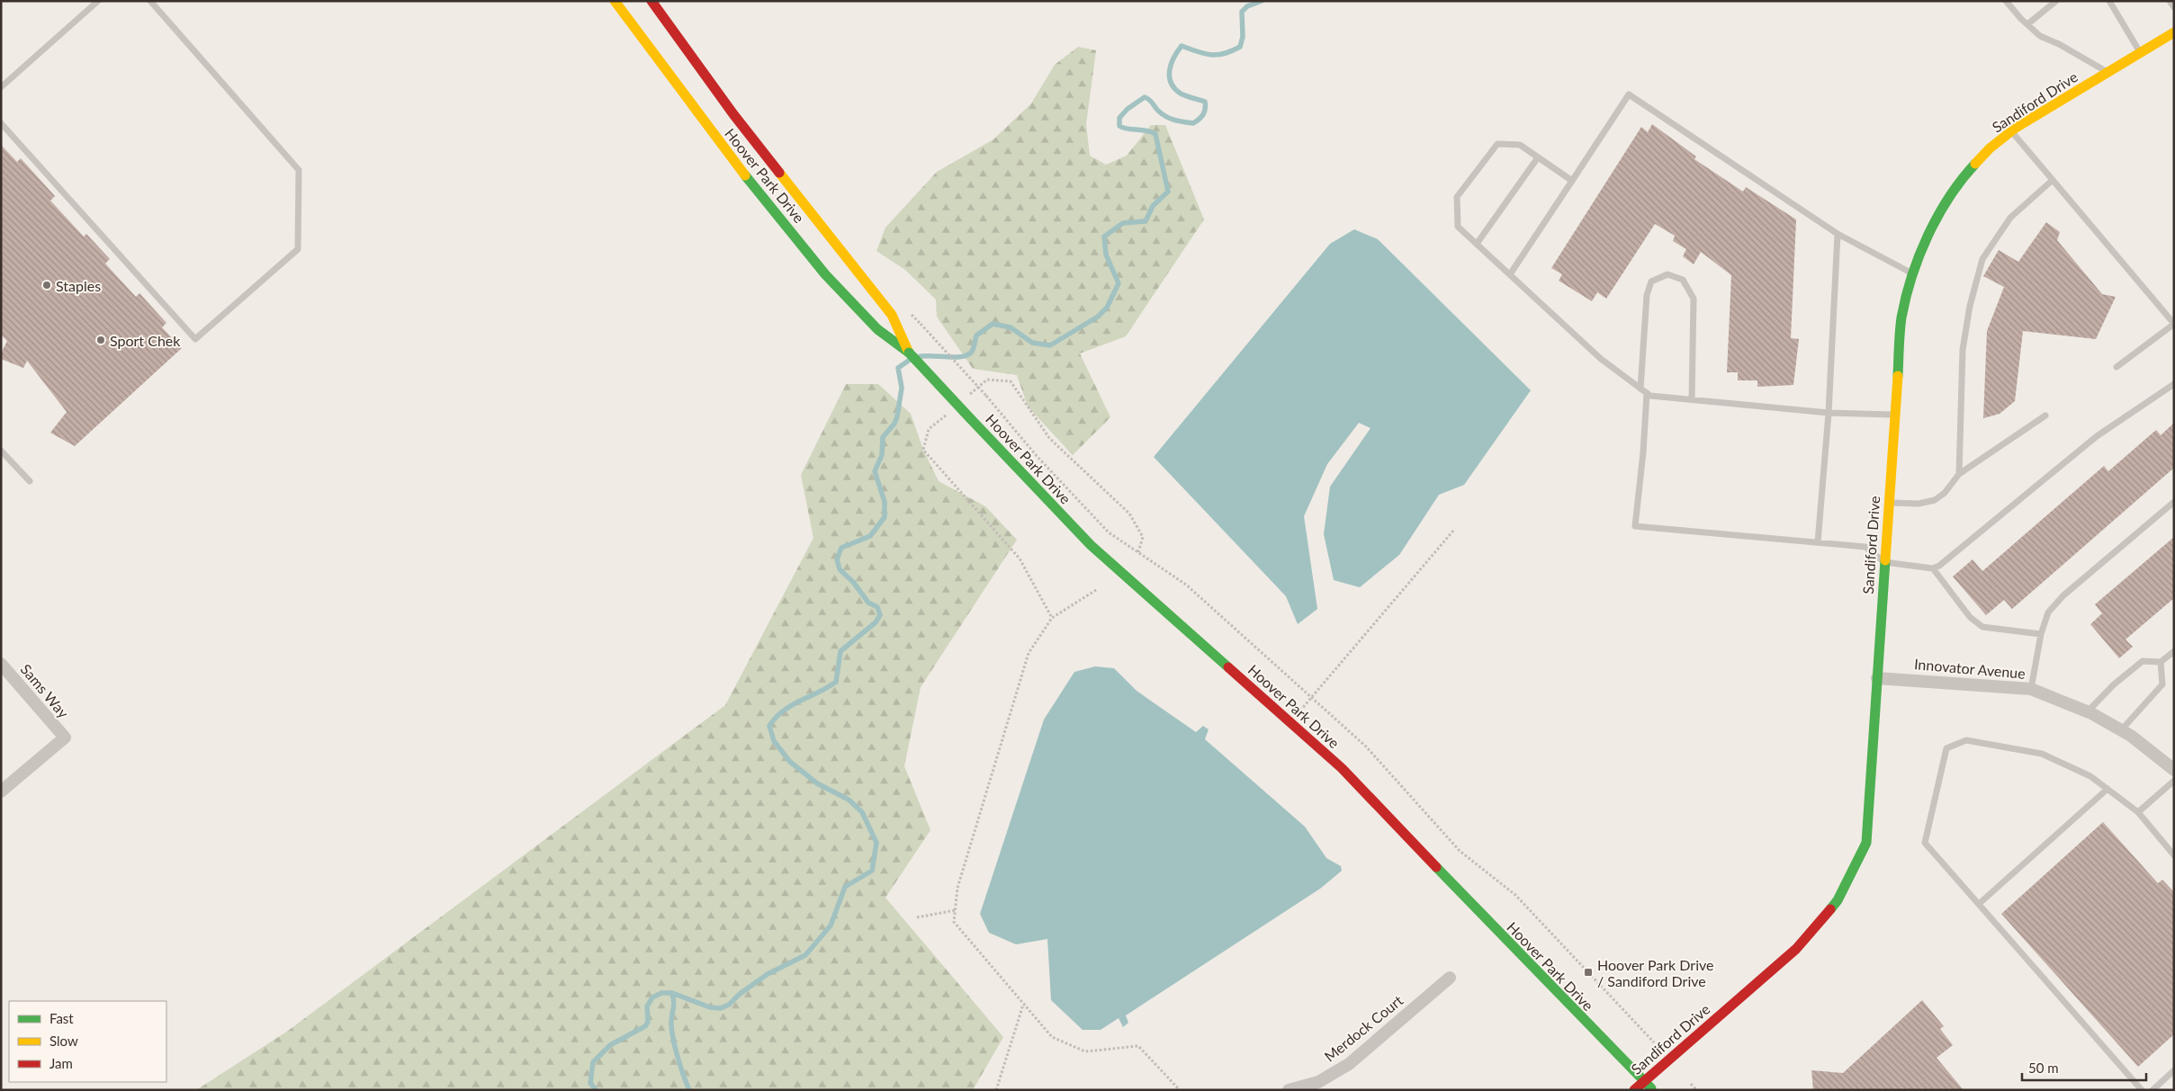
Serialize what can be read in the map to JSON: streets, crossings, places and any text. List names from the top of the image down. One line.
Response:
{"streets":{"street":["Sandiford Drive","Hoover Park Drive","Innovator Avenue","Sams Way","Merdock Court"]},"crossings":[["Sandiford Drive","Hoover Park Drive"],["Sandiford Drive","Innovator Avenue"]],"places":{"other":["Staples","Sport Chek"],"transit":["Hoover Park Drive / Sandiford Drive"]},"legend":["Fast","Slow","Jam"],"scale_bar":"50 m"}
